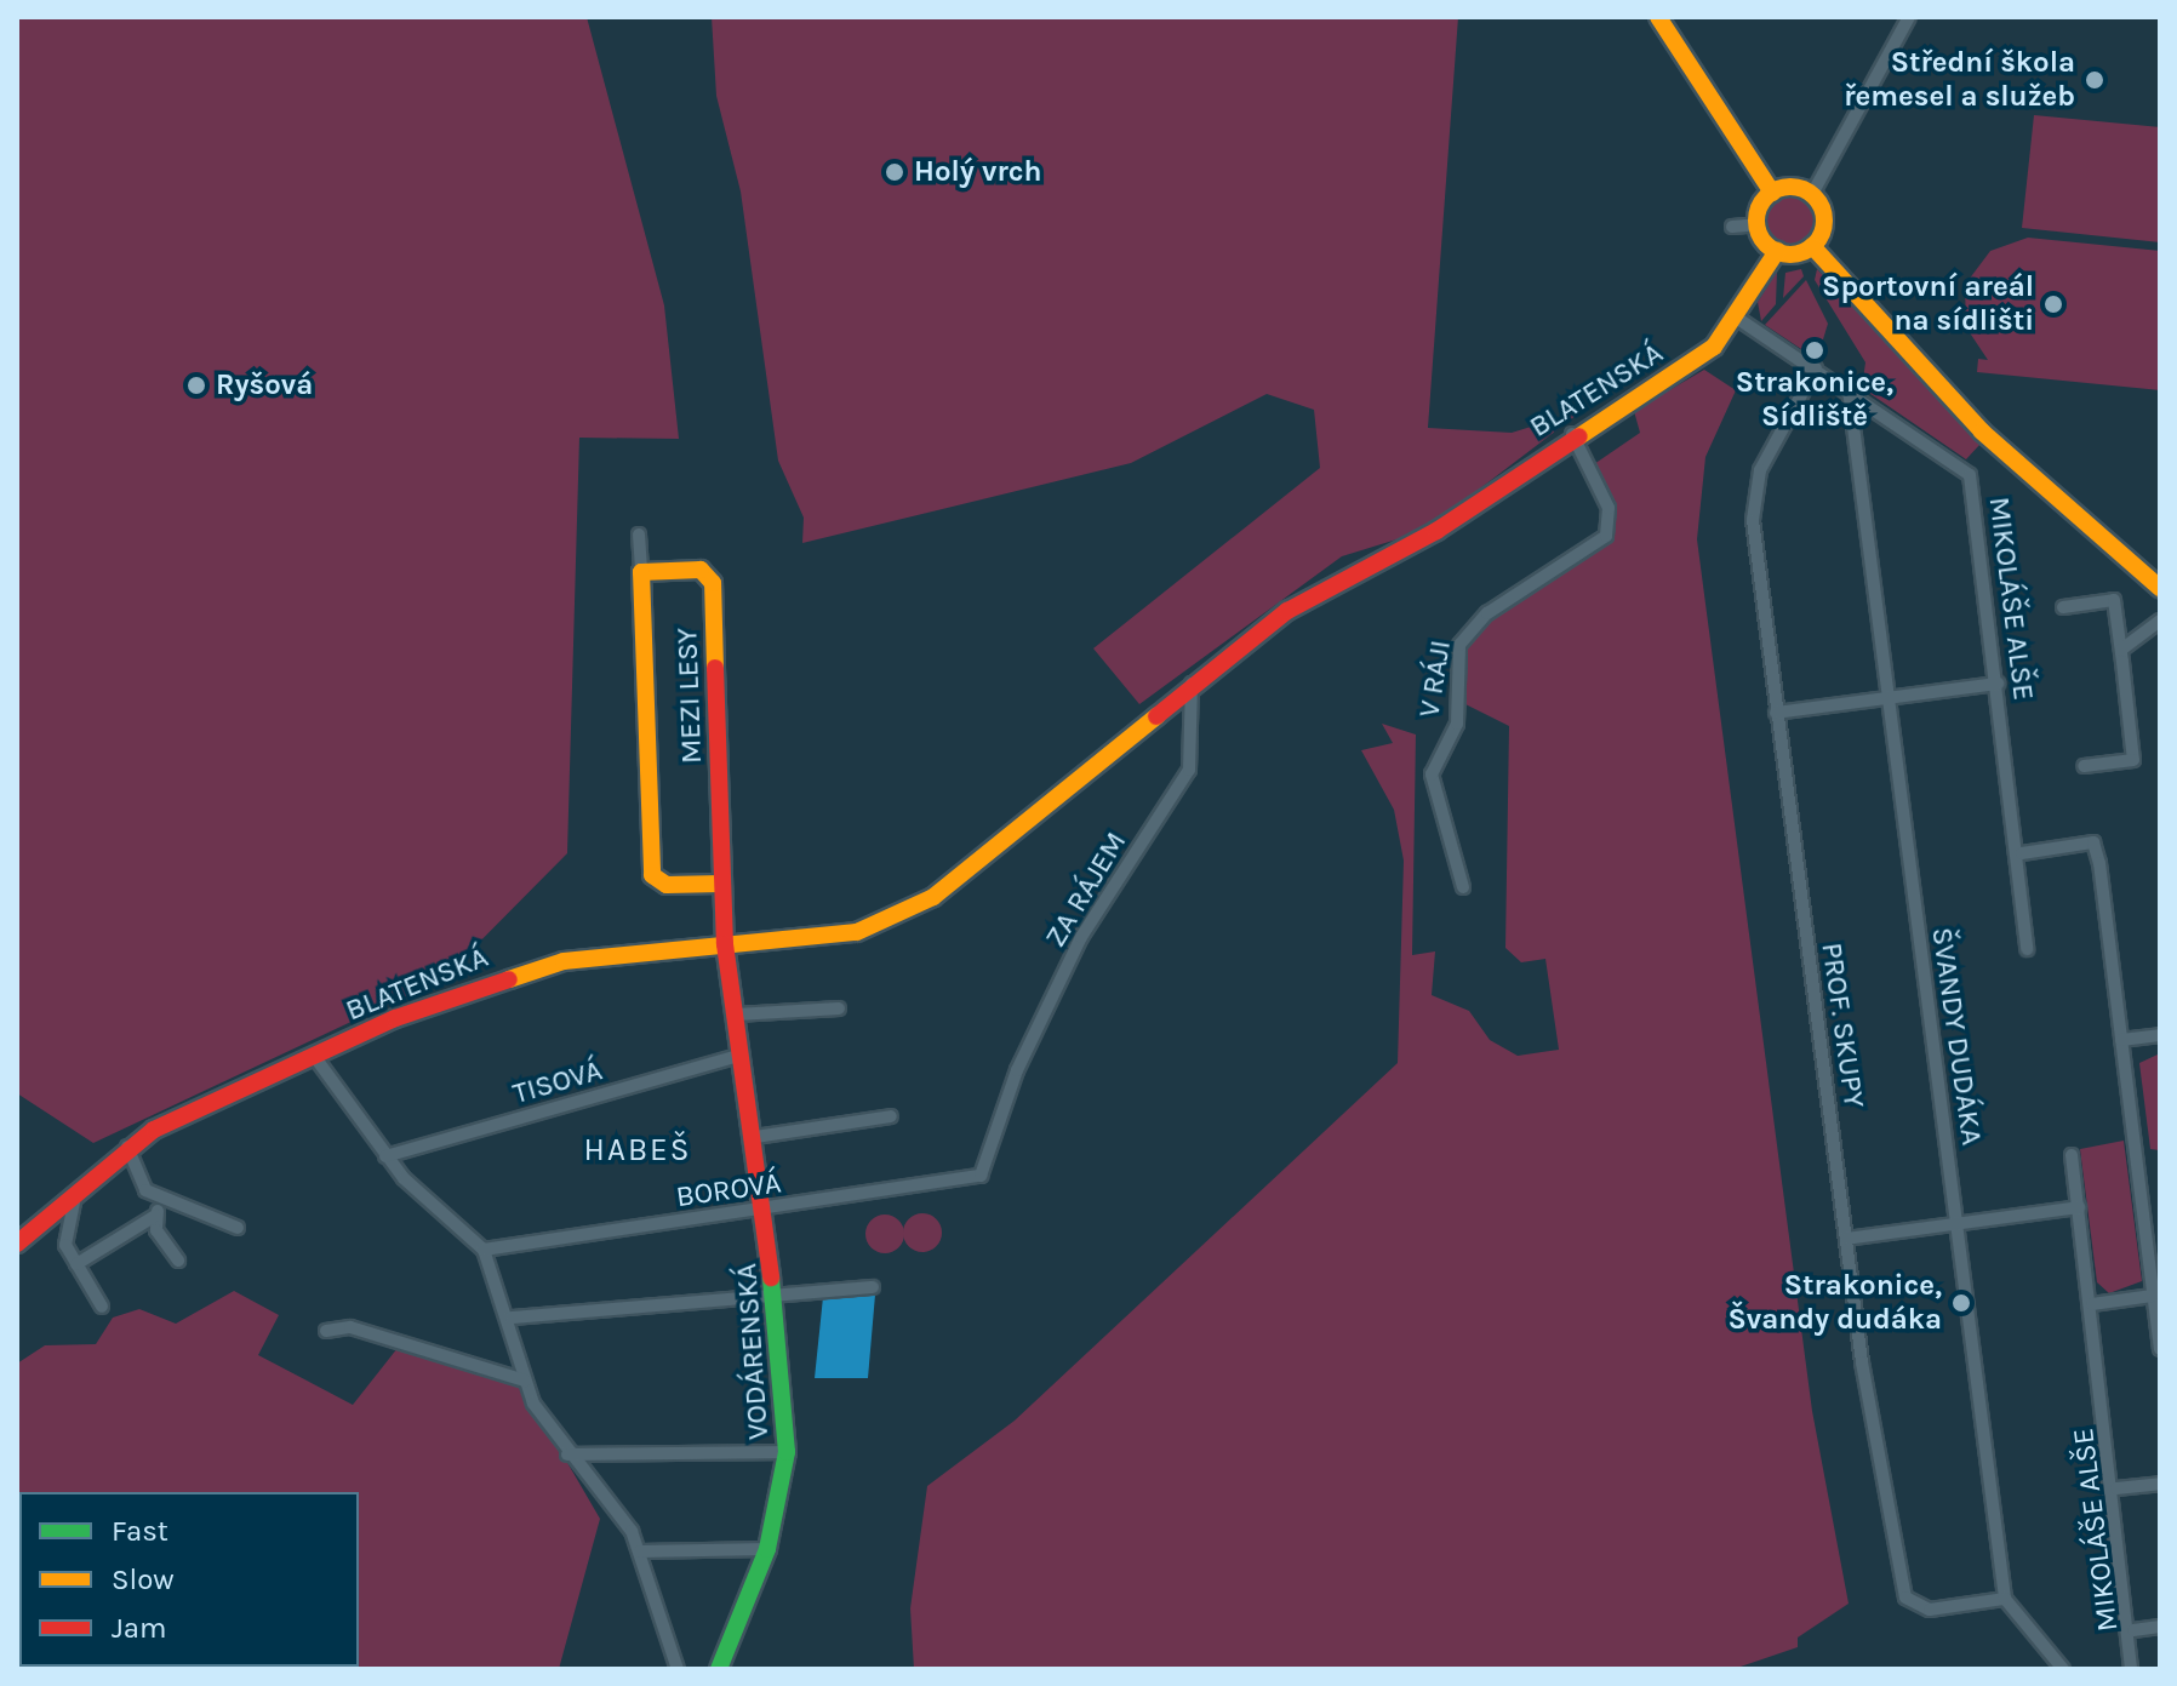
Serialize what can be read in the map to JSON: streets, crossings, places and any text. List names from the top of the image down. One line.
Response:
{"streets":{"street":["BLATENSKÁ","MIKOLÁŠE ALŠE","V RÁJI","MEZI LESY","ZA RÁJEM","PROF. SKUPY","ŠVANDY DUDÁKA","TISOVÁ","BOROVÁ","VODÁRENSKÁ"]},"crossings":[["BLATENSKÁ","MIKOLÁŠE ALŠE"],["BLATENSKÁ","V RÁJI"],["BLATENSKÁ","MEZI LESY"],["BLATENSKÁ","ZA RÁJEM"],["BLATENSKÁ","VODÁRENSKÁ"],["MIKOLÁŠE ALŠE","PROF. SKUPY"],["MIKOLÁŠE ALŠE","ŠVANDY DUDÁKA"],["MEZI LESY","VODÁRENSKÁ"],["ZA RÁJEM","BOROVÁ"],["PROF. SKUPY","ŠVANDY DUDÁKA"],["TISOVÁ","VODÁRENSKÁ"],["BOROVÁ","VODÁRENSKÁ"]],"districts":["HABEŠ"],"places":["Střední škola řemesel a služeb","Holý vrch","Sportovní areál na sídlišti","Strakonice, Sídliště","Ryšová","Strakonice, Švandy dudáka"],"legend":["Fast","Slow","Jam"]}
